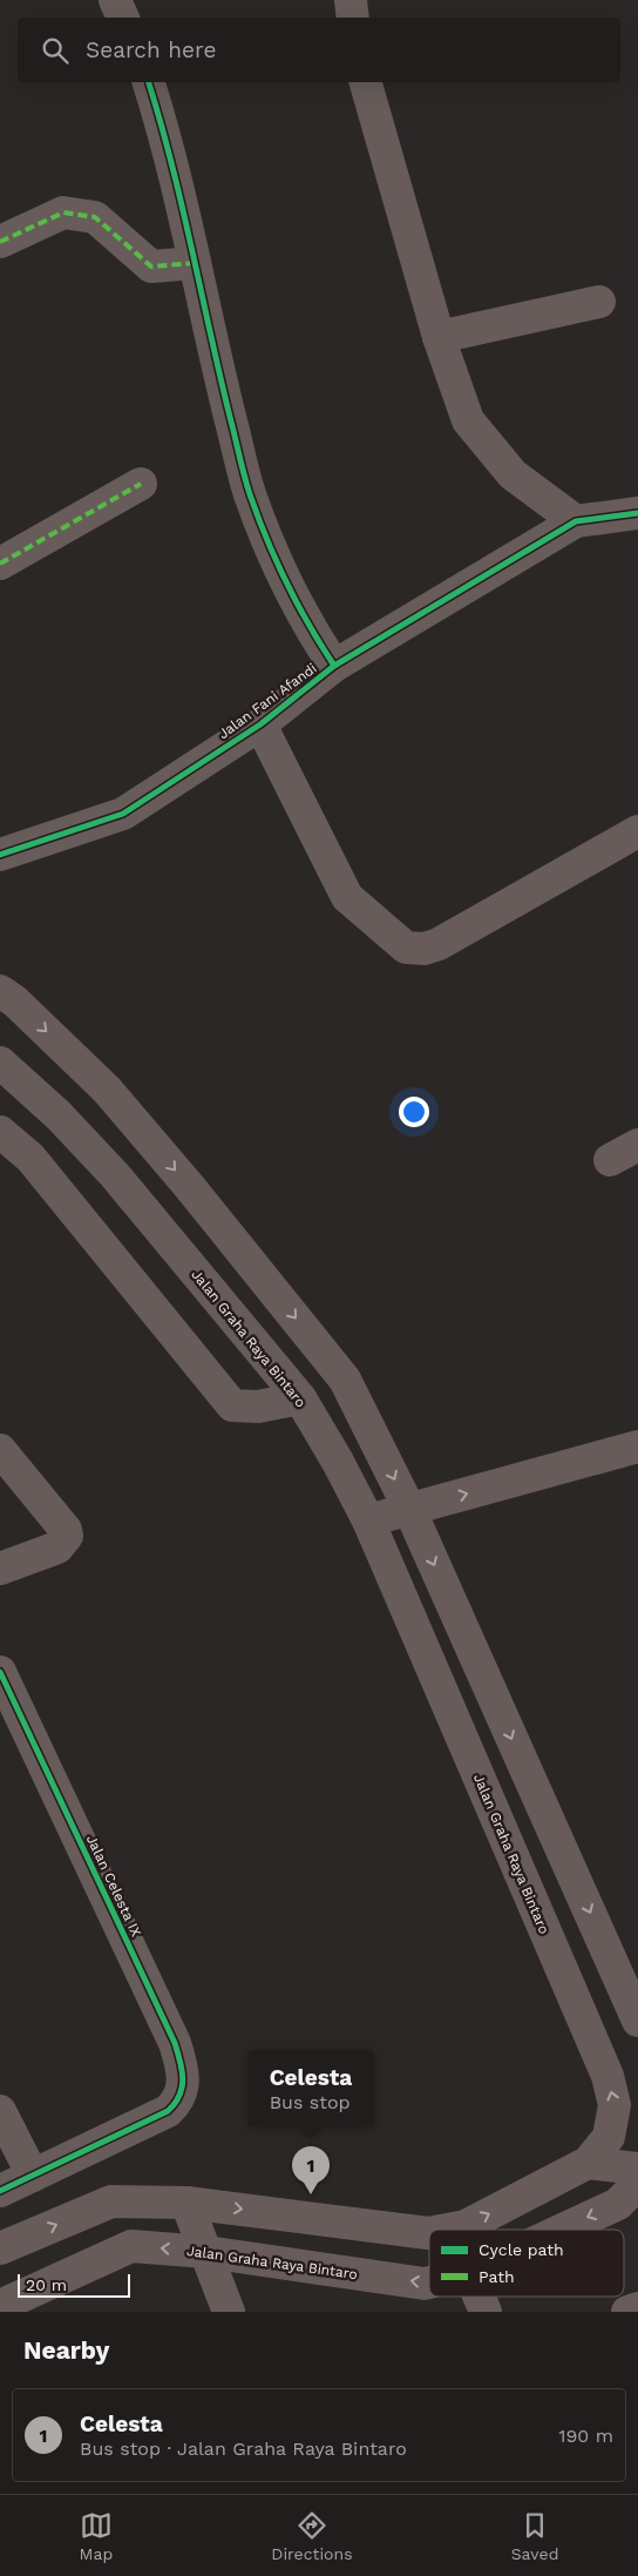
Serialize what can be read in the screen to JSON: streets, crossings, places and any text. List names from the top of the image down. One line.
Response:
{"streets":{"main road":["Jalan Graha Raya Bintaro"],"street":["Jalan Fani Afandi","Jalan Celesta IX"]},"legend":["Cycle path","Path"],"scale_bar":"20 m","page":{"search":"Search here","popup":["Celesta","Bus stop"],"pins":"1","scale":"20 m","heading":"Nearby","list":[{"mark":"1","name":"Celesta","note":"Bus stop · Jalan Graha Raya Bintaro","value":"190 m"}],"nav":["Map","Directions","Saved"]}}
